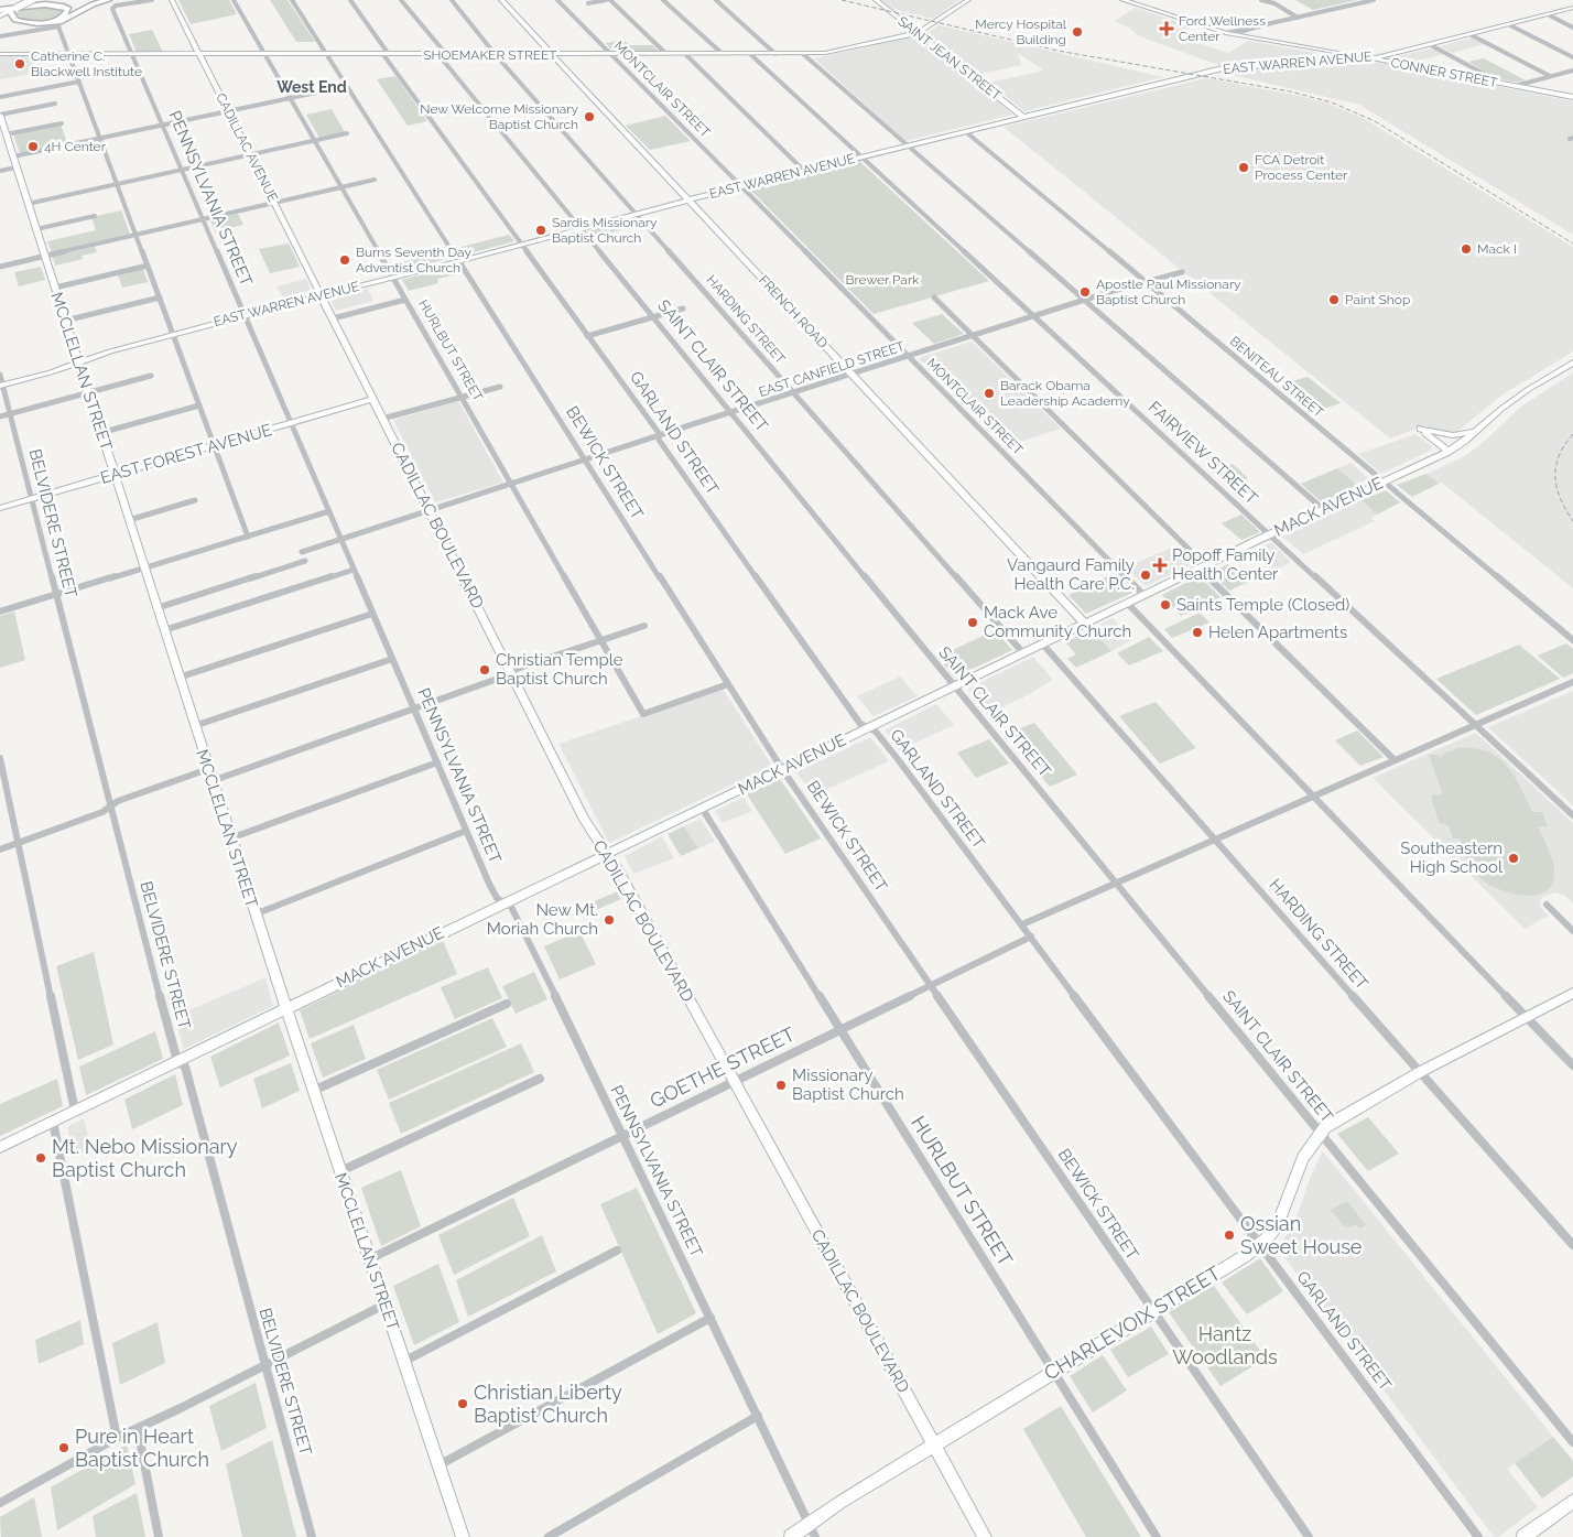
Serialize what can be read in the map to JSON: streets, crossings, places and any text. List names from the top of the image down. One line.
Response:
{"streets":{"street":["SHOEMAKER STREET","SAINT JEAN STREET","EAST WARREN AVENUE","CONNER STREET","MONTCLAIR STREET","CADILLAC AVENUE","PENNSYLVANIA STREET","FRENCH ROAD","HARDING STREET","HURLBUT STREET","SAINT CLAIR STREET","EAST CANFIELD STREET","MCCLELLAN STREET","BENITEAU STREET","GARLAND STREET","FAIRVIEW STREET","EAST FOREST AVENUE","BEWICK STREET","MACK AVENUE","BELVIDERE STREET","CADILLAC BOULEVARD","GOETHE STREET","CHARLEVOIX STREET"]},"crossings":[["SHOEMAKER STREET","SAINT JEAN STREET"],["SHOEMAKER STREET","MONTCLAIR STREET"],["SHOEMAKER STREET","CADILLAC AVENUE"],["SHOEMAKER STREET","PENNSYLVANIA STREET"],["SHOEMAKER STREET","FRENCH ROAD"],["SHOEMAKER STREET","HARDING STREET"],["SHOEMAKER STREET","HURLBUT STREET"],["SHOEMAKER STREET","SAINT CLAIR STREET"],["SHOEMAKER STREET","GARLAND STREET"],["SHOEMAKER STREET","FAIRVIEW STREET"],["SHOEMAKER STREET","BEWICK STREET"],["SAINT JEAN STREET","EAST WARREN AVENUE"],["EAST WARREN AVENUE","CONNER STREET"],["EAST WARREN AVENUE","MONTCLAIR STREET"],["EAST WARREN AVENUE","CADILLAC AVENUE"],["EAST WARREN AVENUE","PENNSYLVANIA STREET"],["EAST WARREN AVENUE","FRENCH ROAD"],["EAST WARREN AVENUE","HARDING STREET"],["EAST WARREN AVENUE","HURLBUT STREET"],["EAST WARREN AVENUE","SAINT CLAIR STREET"],["EAST WARREN AVENUE","MCCLELLAN STREET"],["EAST WARREN AVENUE","BENITEAU STREET"],["EAST WARREN AVENUE","GARLAND STREET"],["EAST WARREN AVENUE","FAIRVIEW STREET"],["EAST WARREN AVENUE","BEWICK STREET"],["EAST WARREN AVENUE","BELVIDERE STREET"],["EAST WARREN AVENUE","CADILLAC BOULEVARD"],["MONTCLAIR STREET","EAST CANFIELD STREET"],["MONTCLAIR STREET","MACK AVENUE"],["CADILLAC AVENUE","CADILLAC BOULEVARD"],["PENNSYLVANIA STREET","EAST CANFIELD STREET"],["PENNSYLVANIA STREET","EAST FOREST AVENUE"],["PENNSYLVANIA STREET","MACK AVENUE"],["PENNSYLVANIA STREET","GOETHE STREET"],["PENNSYLVANIA STREET","CHARLEVOIX STREET"],["FRENCH ROAD","EAST CANFIELD STREET"],["FRENCH ROAD","MACK AVENUE"],["HARDING STREET","EAST CANFIELD STREET"],["HARDING STREET","MACK AVENUE"],["HARDING STREET","CHARLEVOIX STREET"],["HURLBUT STREET","EAST CANFIELD STREET"],["HURLBUT STREET","MACK AVENUE"],["HURLBUT STREET","GOETHE STREET"],["HURLBUT STREET","CHARLEVOIX STREET"],["SAINT CLAIR STREET","EAST CANFIELD STREET"],["SAINT CLAIR STREET","MACK AVENUE"],["SAINT CLAIR STREET","CHARLEVOIX STREET"],["EAST CANFIELD STREET","BENITEAU STREET"],["EAST CANFIELD STREET","GARLAND STREET"],["EAST CANFIELD STREET","FAIRVIEW STREET"],["EAST CANFIELD STREET","BEWICK STREET"],["EAST CANFIELD STREET","CADILLAC BOULEVARD"],["MCCLELLAN STREET","EAST FOREST AVENUE"],["MCCLELLAN STREET","MACK AVENUE"],["MCCLELLAN STREET","GOETHE STREET"],["BENITEAU STREET","MACK AVENUE"],["GARLAND STREET","MACK AVENUE"],["GARLAND STREET","GOETHE STREET"],["GARLAND STREET","CHARLEVOIX STREET"],["FAIRVIEW STREET","MACK AVENUE"],["EAST FOREST AVENUE","BELVIDERE STREET"],["EAST FOREST AVENUE","CADILLAC BOULEVARD"],["BEWICK STREET","MACK AVENUE"],["BEWICK STREET","GOETHE STREET"],["BEWICK STREET","CHARLEVOIX STREET"],["MACK AVENUE","BELVIDERE STREET"],["MACK AVENUE","CADILLAC BOULEVARD"],["CADILLAC BOULEVARD","GOETHE STREET"],["CADILLAC BOULEVARD","CHARLEVOIX STREET"]],"districts":["West End"],"parks":["Brewer Park","Hantz Woodlands"],"places":{"health":["Ford Wellness Center","Popoff Family Health Center"],"other":["Mercy Hospital Building","Catherine C. Blackwell Institute","New Welcome Missionary Baptist Church","4H Center","FCA Detroit Process Center","Sardis Missionary Baptist Church","Mack I","Burns Seventh Day Adventist Church","Apostle Paul Missionary Baptist Church","Paint Shop","Barack Obama Leadership Academy","Vangaurd Family Health Care P.C.","Saints Temple (Closed)","Mack Ave Community Church","Helen Apartments","Christian Temple Baptist Church","Southeastern High School","New Mt. Moriah Church","Missionary Baptist Church","Mt. Nebo Missionary Baptist Church","Ossian Sweet House","Christian Liberty Baptist Church","Pure in Heart Baptist Church"]}}
